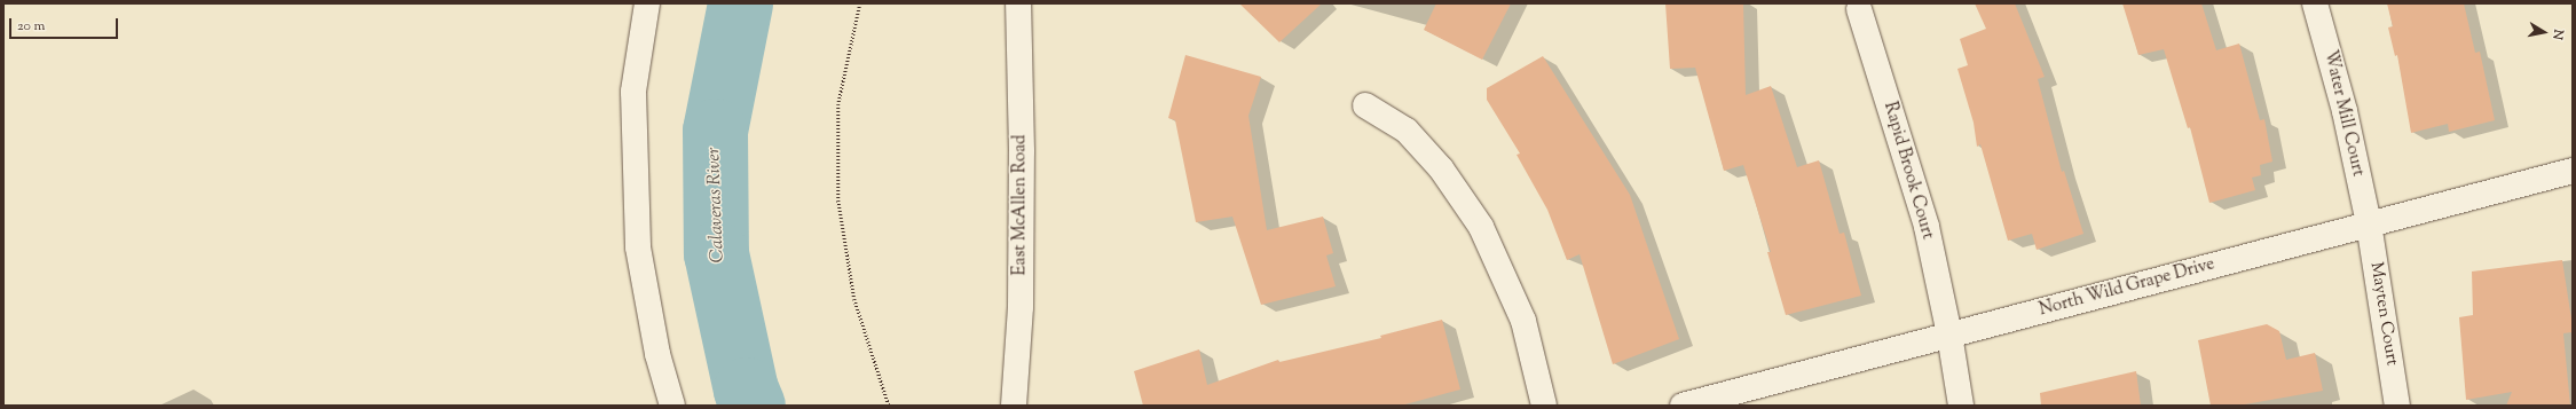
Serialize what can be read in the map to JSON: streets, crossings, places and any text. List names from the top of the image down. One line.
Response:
{"streets":{"street":["Water Mill Court","Rapid Brook Court","East McAllen Road","North Wild Grape Drive","Mayten Court"]},"crossings":[["Water Mill Court","North Wild Grape Drive"],["Water Mill Court","Mayten Court"],["Rapid Brook Court","North Wild Grape Drive"],["North Wild Grape Drive","Mayten Court"]],"water":["Calaveras River"],"scale_bar":"20 m","north":"right"}
